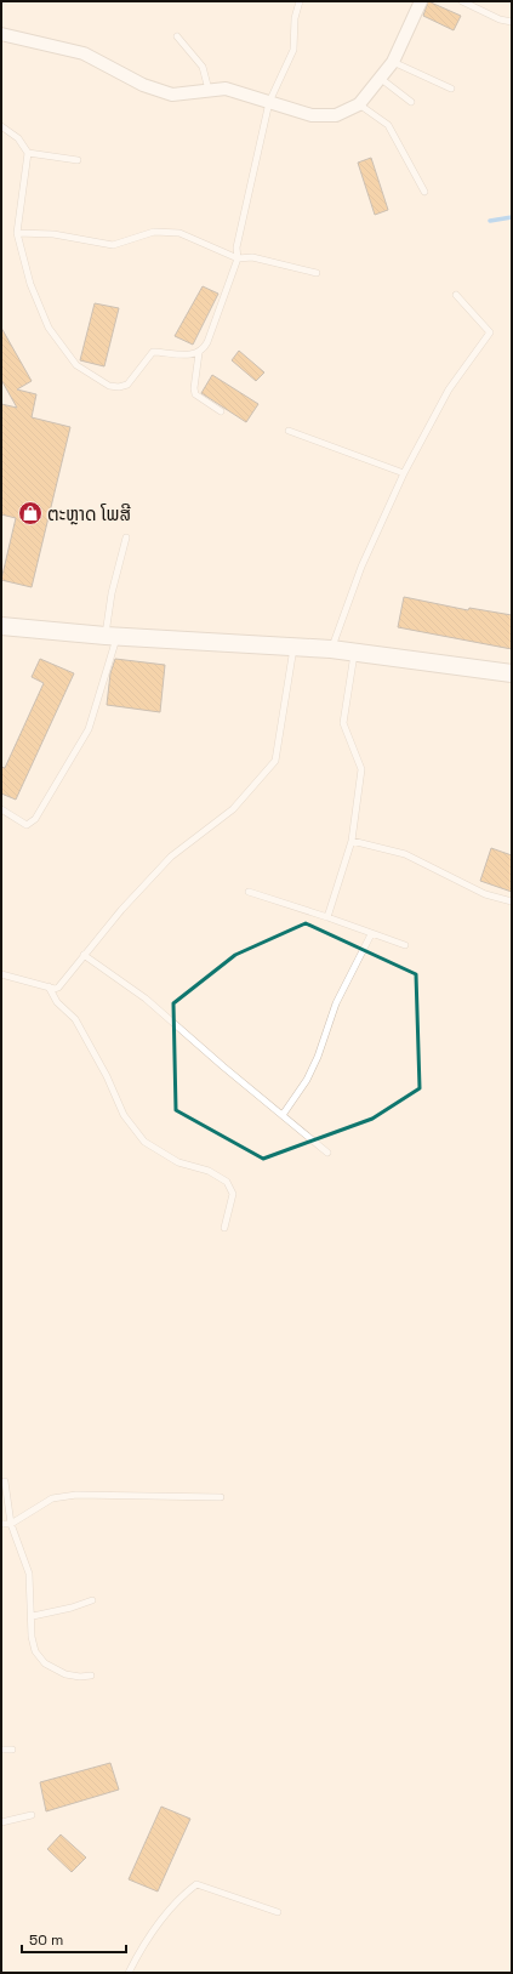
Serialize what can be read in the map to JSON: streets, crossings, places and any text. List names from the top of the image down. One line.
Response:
{"places":{"shop":["ຕະຫຼາດ ໂພສີ"]},"scale_bar":"50 m"}
